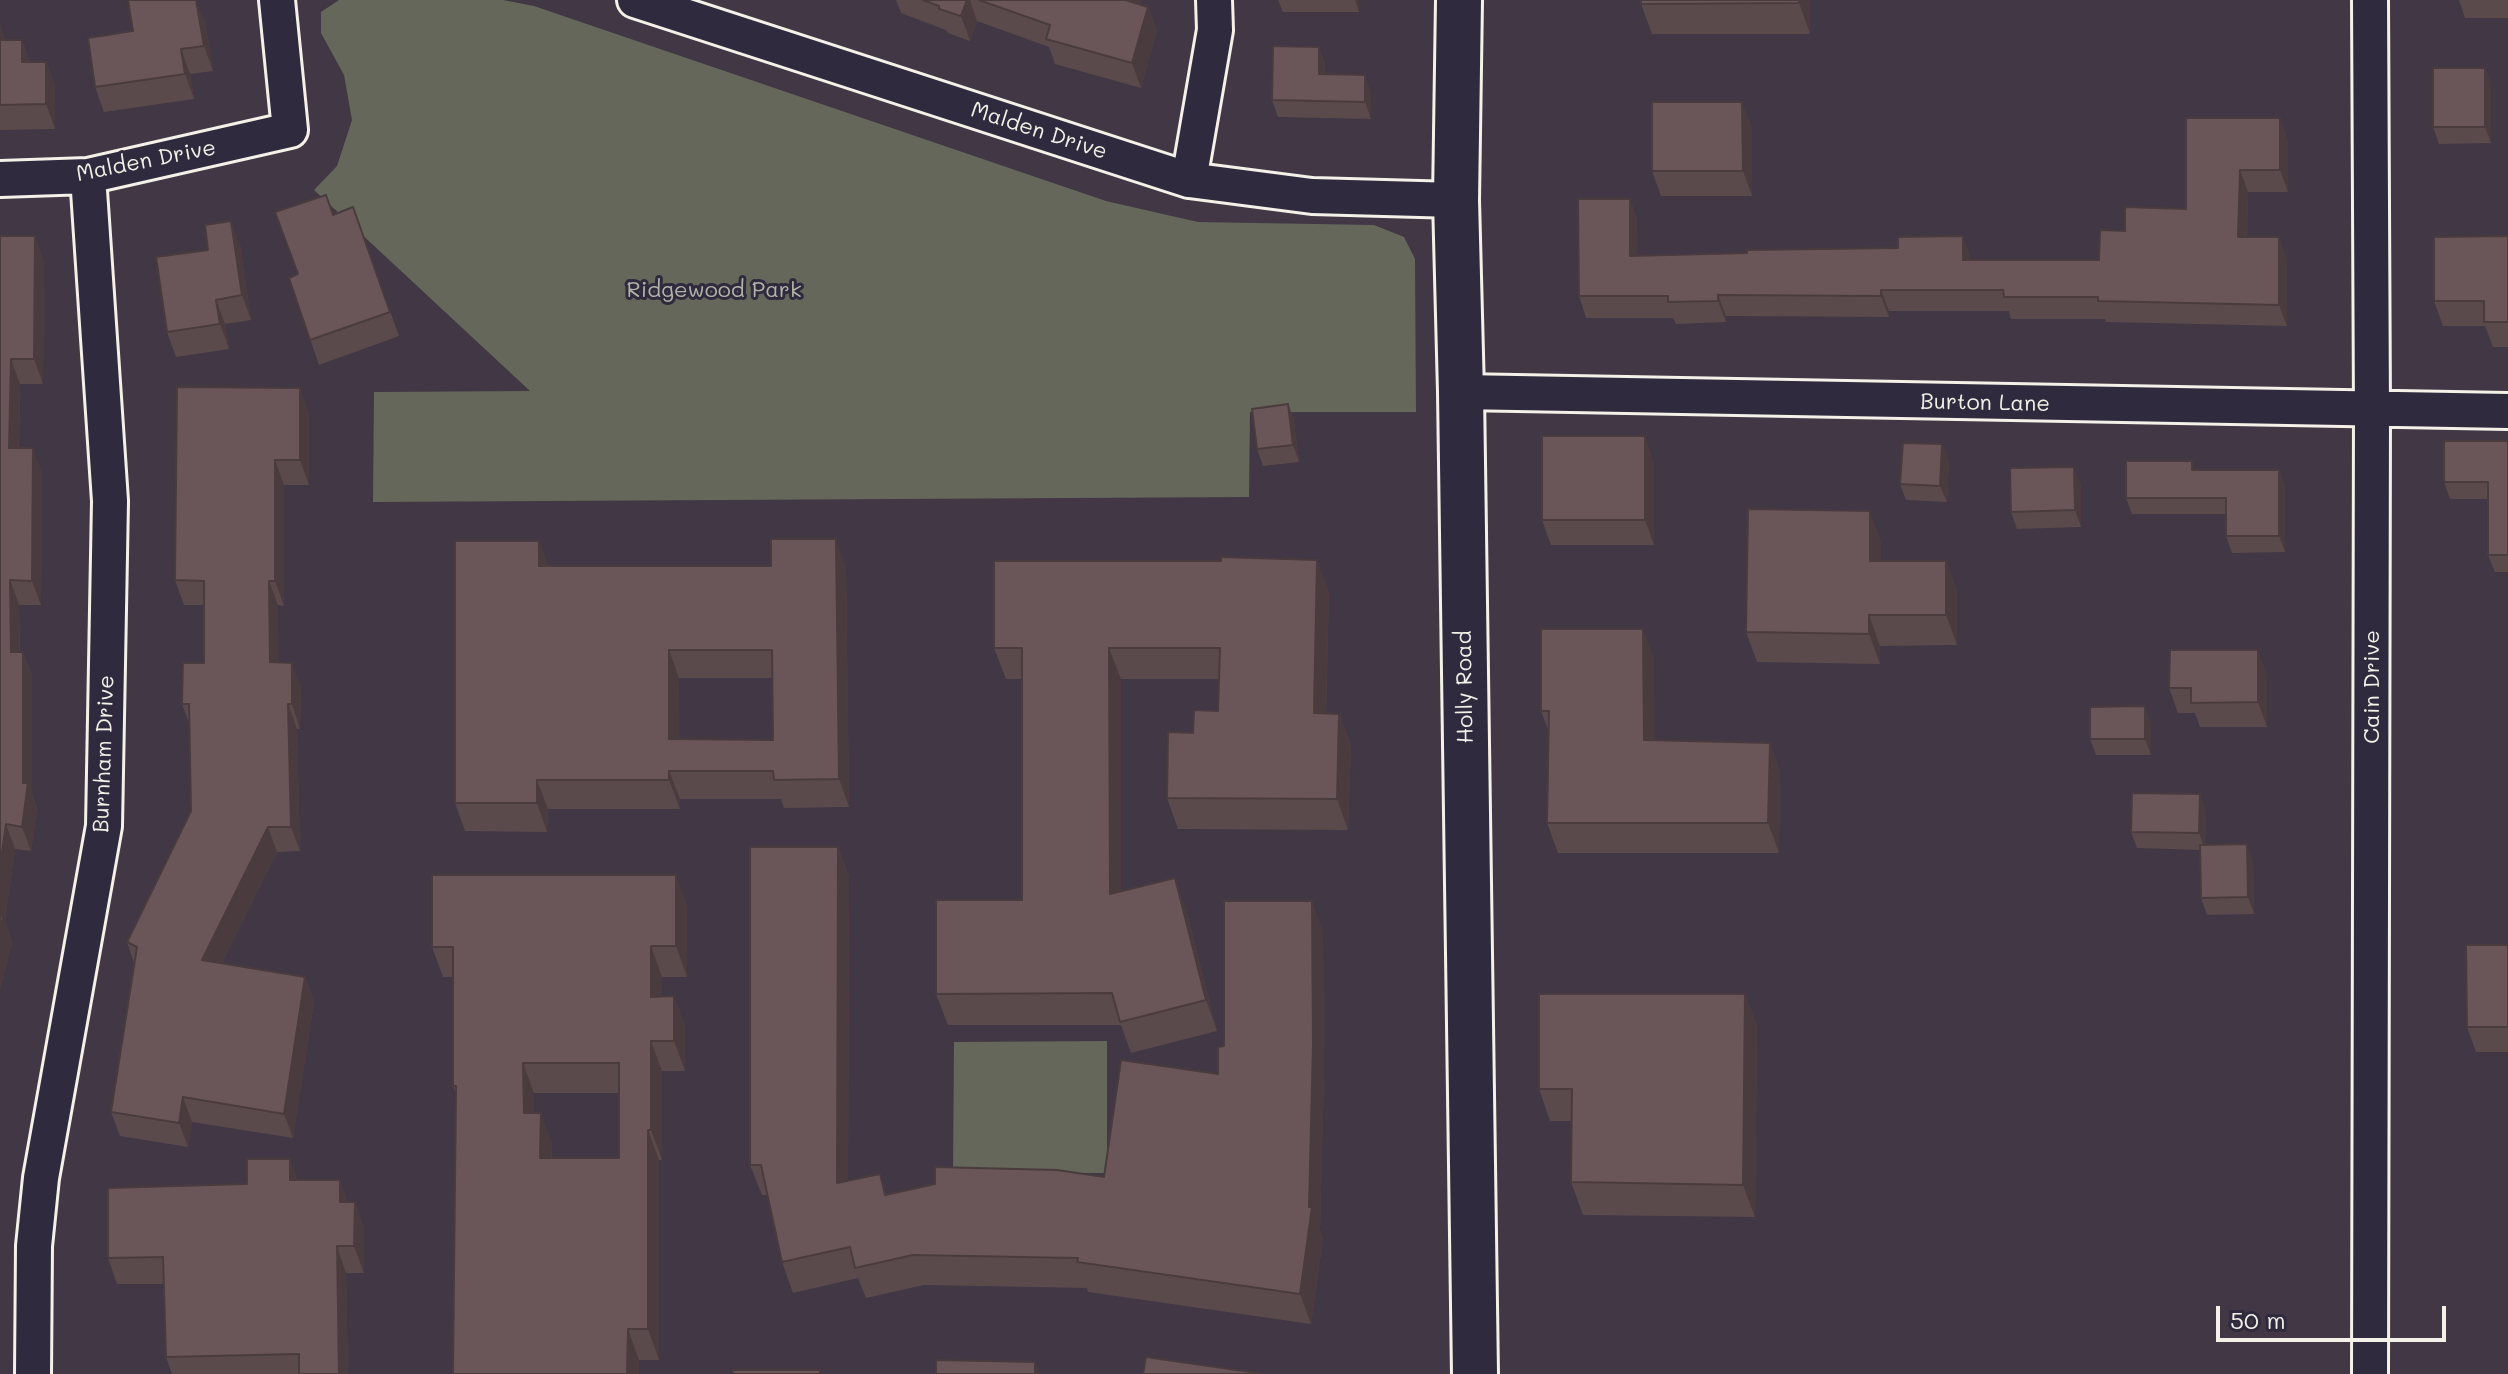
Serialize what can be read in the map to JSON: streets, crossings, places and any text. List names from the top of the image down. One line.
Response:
{"streets":{"main road":["Holly Road"],"street":["Malden Drive","Burton Lane","Cain Drive","Burnham Drive"]},"crossings":[["Malden Drive","Holly Road"],["Malden Drive","Burnham Drive"],["Burton Lane","Holly Road"],["Burton Lane","Cain Drive"]],"parks":["Ridgewood Park"],"scale_bar":"50 m"}
